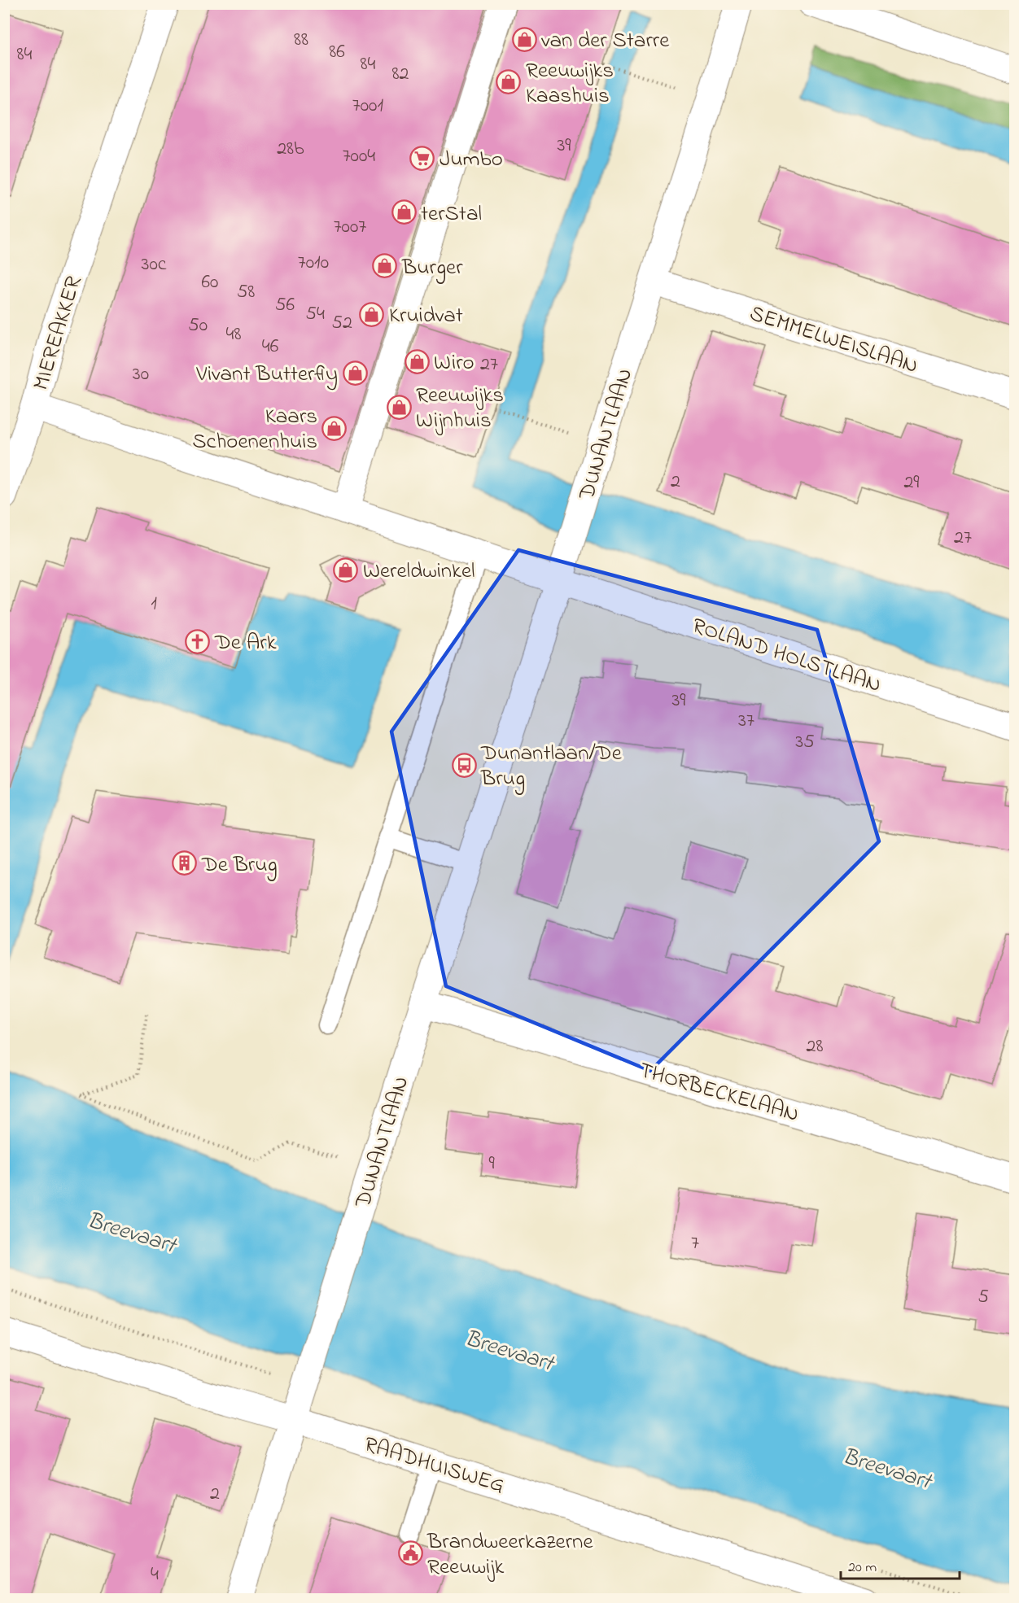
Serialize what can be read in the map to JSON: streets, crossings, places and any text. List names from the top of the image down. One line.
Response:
{"streets":{"street":["MIEREAKKER","SEMMELWEISLAAN","DUNANTLAAN","ROLAND HOLSTLAAN","THORBECKELAAN","RAADHUISWEG"]},"crossings":[["MIEREAKKER","DUNANTLAAN"],["MIEREAKKER","ROLAND HOLSTLAAN"],["SEMMELWEISLAAN","DUNANTLAAN"],["DUNANTLAAN","ROLAND HOLSTLAAN"],["DUNANTLAAN","THORBECKELAAN"],["DUNANTLAAN","RAADHUISWEG"]],"water":["Breevaart"],"places":{"shop":["van der Starre","Reeuwijks Kaashuis","terStal","Burger","Kruidvat","Wiro","Vivant Butterfly","Reeuwijks Wijnhuis","Kaars Schoenenhuis","Wereldwinkel"],"supermarket":["Jumbo"],"church":["De Ark"],"bus stop":["Dunantlaan/De Brug"],"building":["De Brug"],"public building":["Brandweerkazerne Reeuwijk"]},"house_numbers":["88","86","84","84","82","7001","39","28b","7004","7007","7010","30c","60","58","56","54","52","50","48","46","27","30","2","29","27","1","39","37","35","28","9","7","5","2","4"],"scale_bar":"20 m"}
